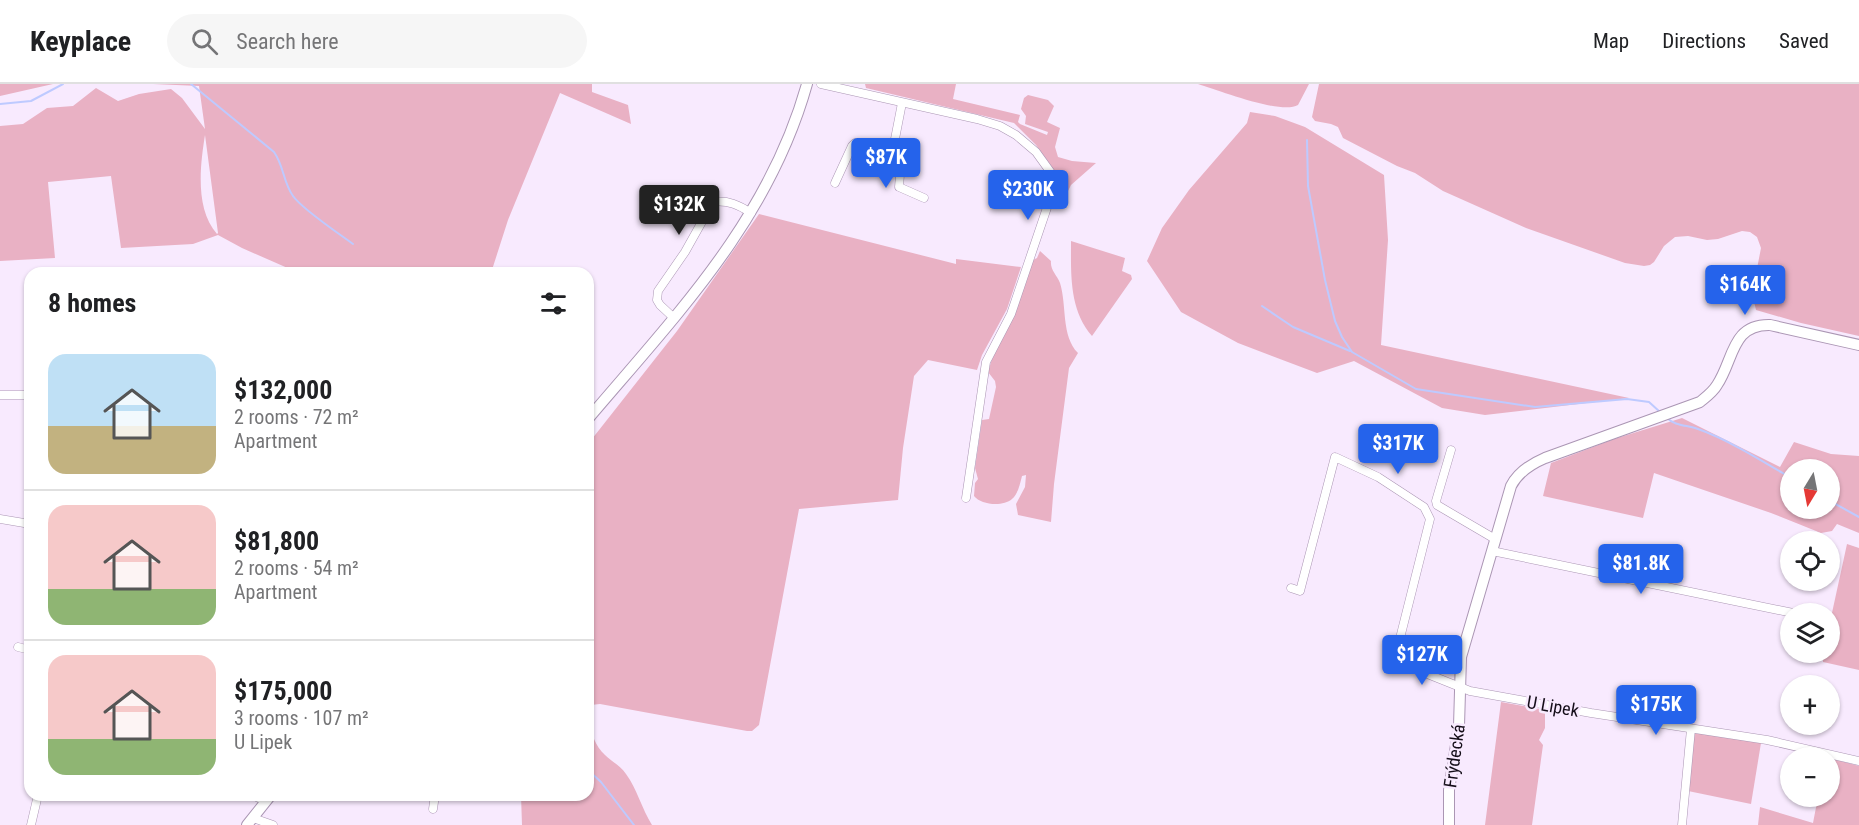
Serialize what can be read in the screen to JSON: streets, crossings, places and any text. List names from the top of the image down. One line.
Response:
{"streets":{"street":["U Lipek","Frýdecká"]},"crossings":[["U Lipek","Frýdecká"]],"north":"bottom","page":{"header":"Keyplace","search":"Search here","nav":["Map","Directions","Saved"],"price":["$87K","$230K","$132K","$164K","$317K","$81.8K","$127K","$175K"],"heading":"8 homes","list":[{"name":"$132,000","note":"2 rooms · 72 m² · Apartment"},{"name":"$81,800","note":"2 rooms · 54 m² · Apartment"},{"name":"$175,000","note":"3 rooms · 107 m² · U Lipek"}],"map_buttons":["+","−"]}}
